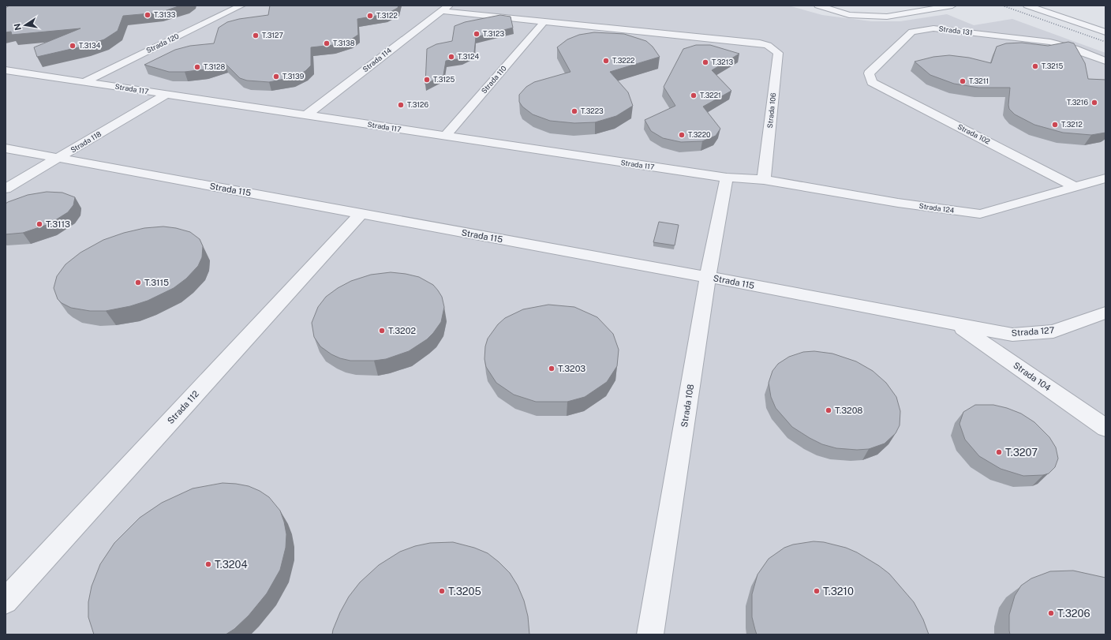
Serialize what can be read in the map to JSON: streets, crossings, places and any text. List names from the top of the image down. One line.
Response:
{"streets":{"street":["Strada 131","Strada 120","Strada 114","Strada 110","Strada 117","Strada 106","Strada 102","Strada 118","Strada 115","Strada 124","Strada 127","Strada 104","Strada 108","Strada 112"]},"crossings":[["Strada 131","Strada 102"],["Strada 120","Strada 117"],["Strada 114","Strada 117"],["Strada 110","Strada 117"],["Strada 110","Strada 106"],["Strada 117","Strada 106"],["Strada 117","Strada 118"],["Strada 117","Strada 124"],["Strada 117","Strada 108"],["Strada 106","Strada 124"],["Strada 102","Strada 124"],["Strada 118","Strada 115"],["Strada 115","Strada 127"],["Strada 115","Strada 104"],["Strada 115","Strada 108"],["Strada 115","Strada 112"],["Strada 127","Strada 104"]],"places":["T.3133","T.3122","T.3123","T.3127","T.3138","T.3134","T.3124","T.3222","T.3213","T.3215","T.3128","T.3139","T.3125","T.3211","T.3221","T.3216","T.3126","T.3223","T.3212","T.3220","T.3113","T.3115","T.3202","T.3203","T.3208","T.3207","T.3204","T.3205","T.3210","T.3206"],"north":"left"}
